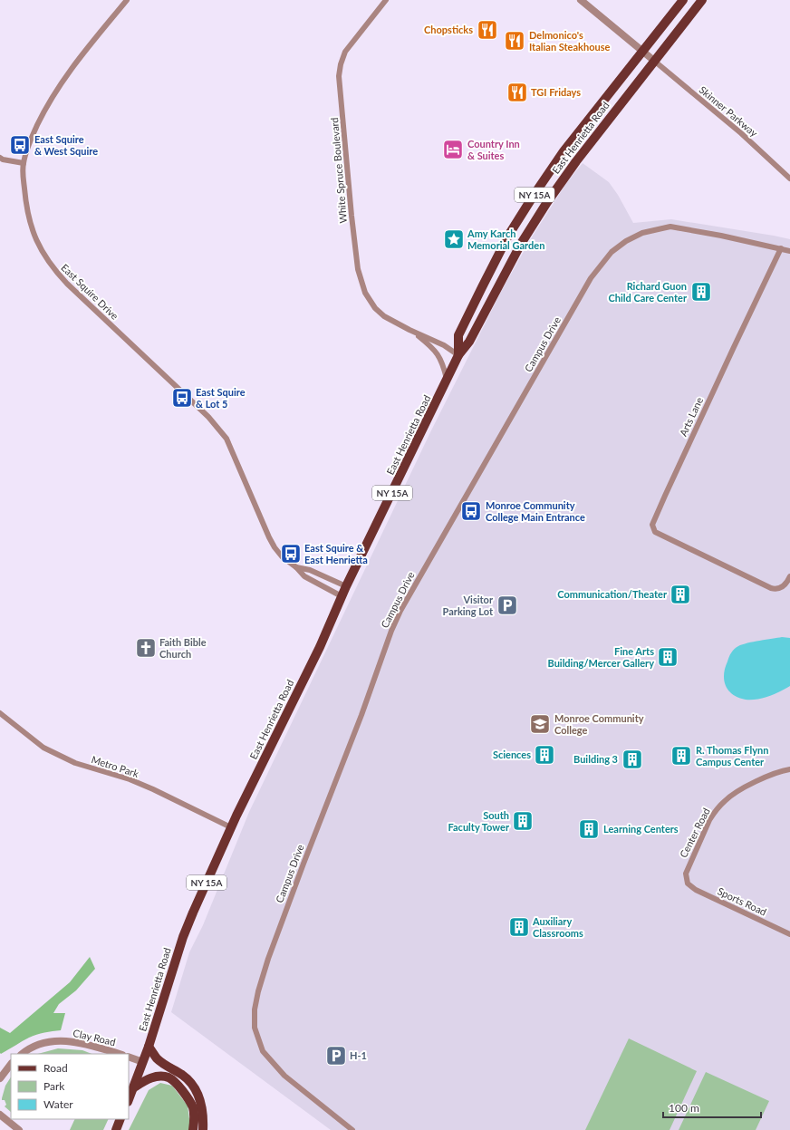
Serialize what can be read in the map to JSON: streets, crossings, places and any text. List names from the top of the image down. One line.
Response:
{"streets":{"main road":["East Henrietta Road","NY 15A"],"street":["Skinner Parkway","White Spruce Boulevard","East Squire Drive","Campus Drive","Arts Lane","Metro Park","Center Road","Sports Road","Clay Road"]},"crossings":[["Skinner Parkway","East Henrietta Road"],["East Henrietta Road","White Spruce Boulevard"],["East Henrietta Road","East Squire Drive"],["East Henrietta Road","Metro Park"],["Campus Drive","Arts Lane"],["Center Road","Sports Road"]],"places":{"restaurant":["Chopsticks","Delmonico's Italian Steakhouse","TGI Fridays"],"bus stop":["East Squire & West Squire","East Squire & Lot 5","Monroe Community College Main Entrance","East Squire & East Henrietta"],"hotel":["Country Inn & Suites"],"place":["Amy Karch Memorial Garden"],"building":["Richard Guon Child Care Center","Communication/Theater","Fine Arts Building/Mercer Gallery","Sciences","R. Thomas Flynn Campus Center","Building 3","South Faculty Tower","Learning Centers","Auxiliary Classrooms"],"parking":["Visitor Parking Lot","H-1"],"church":["Faith Bible Church"],"school or university":["Monroe Community College"]},"legend":["Road","Park","Water"],"scale_bar":"100 m"}
